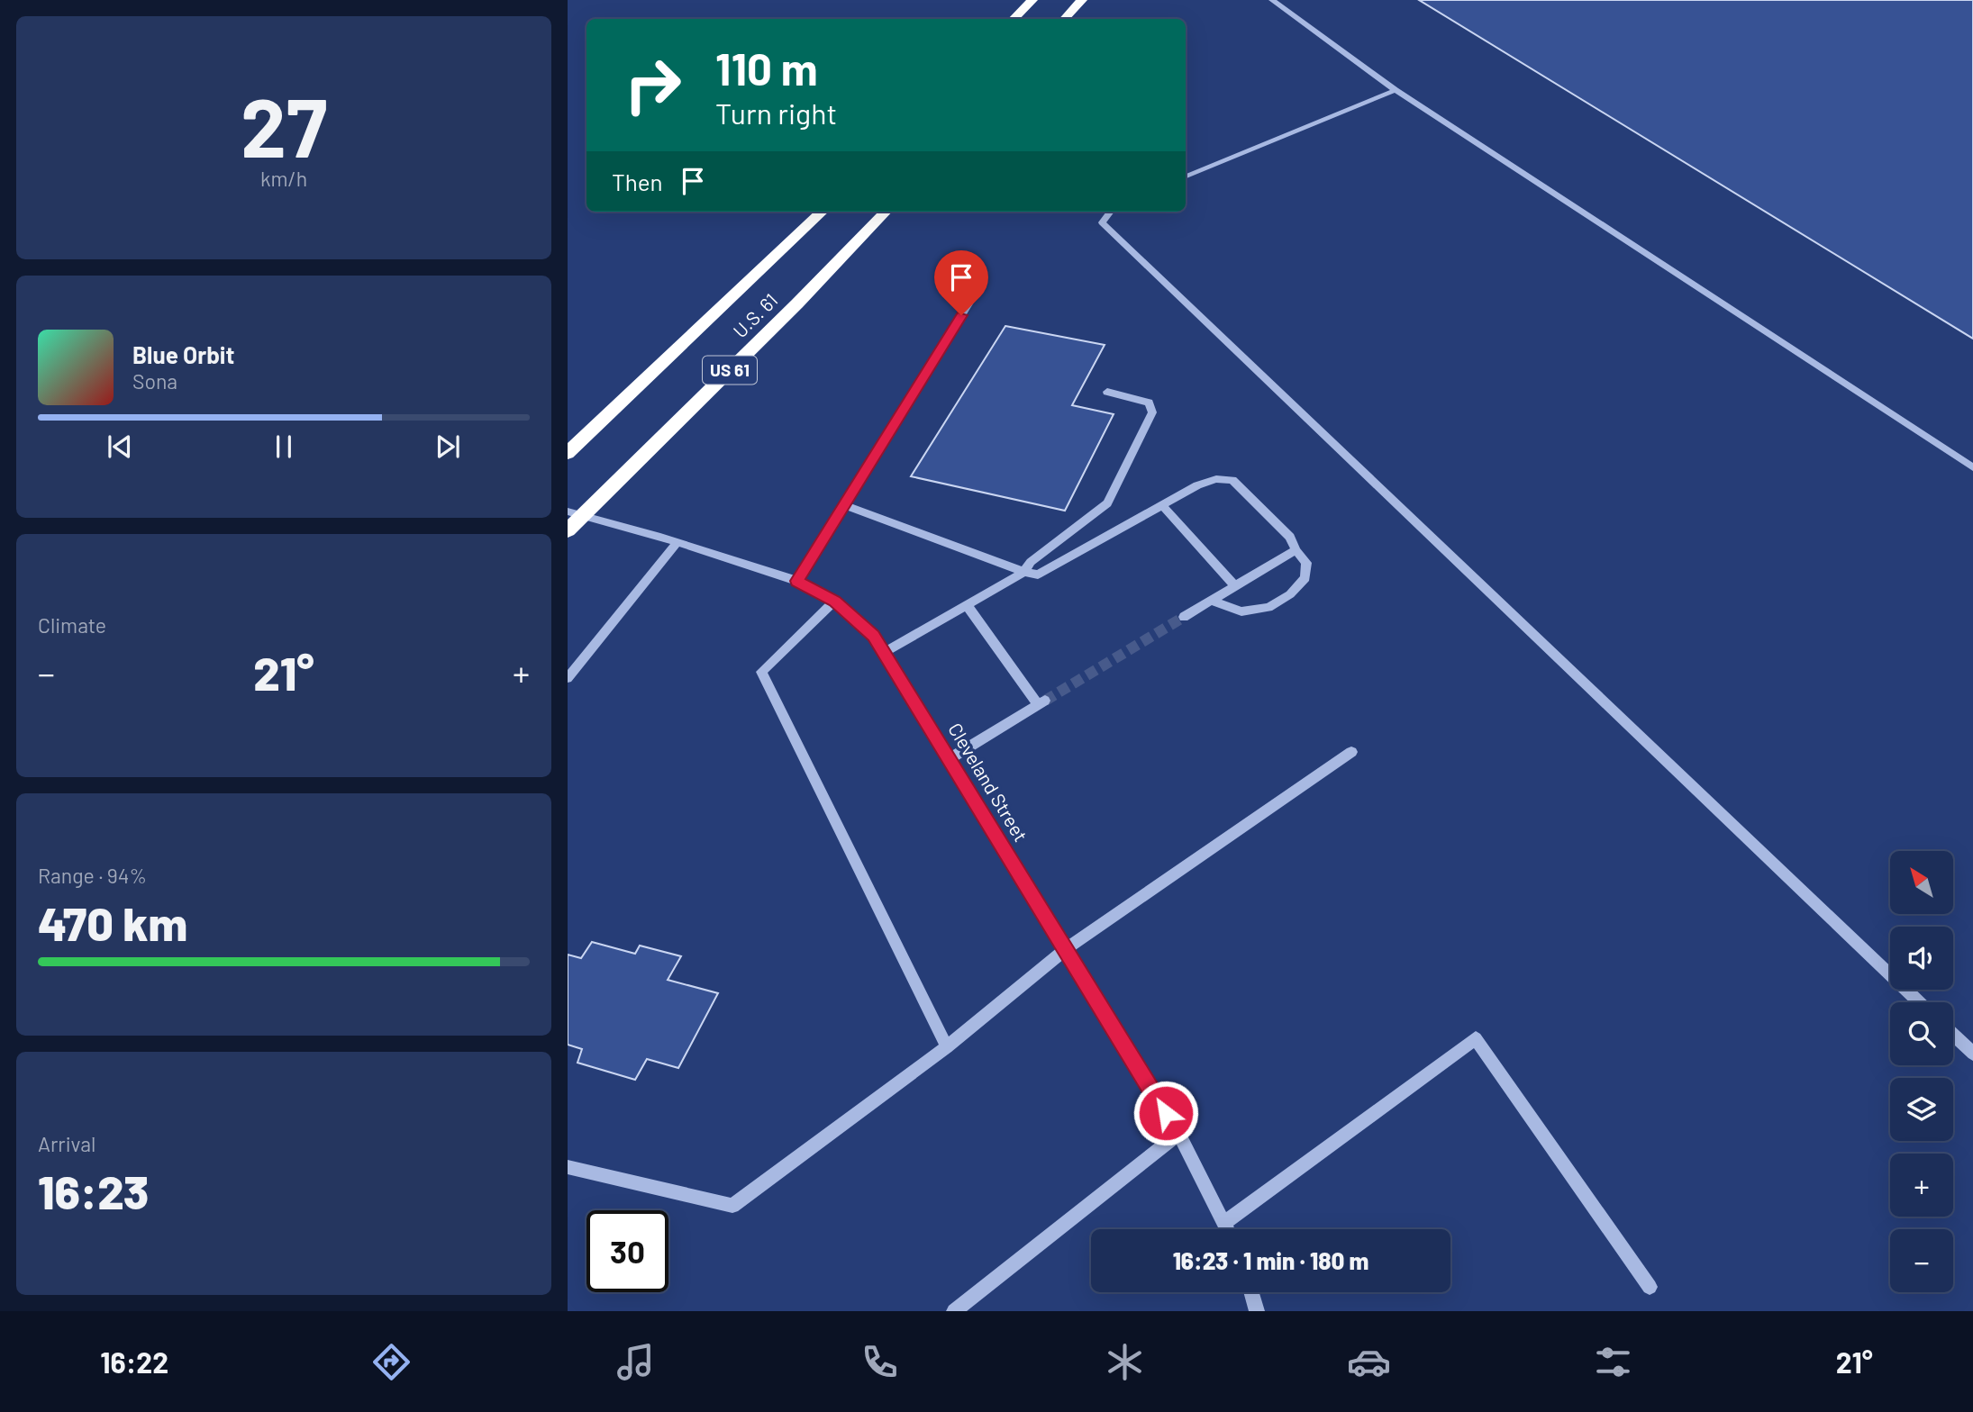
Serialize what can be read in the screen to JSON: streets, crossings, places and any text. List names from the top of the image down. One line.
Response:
{"streets":{"highway":["U.S. 61","US 61"],"street":["Cleveland Street"]},"crossings":[["U.S. 61","Cleveland Street"]],"north":"top left","page":{"tile":[["27","km/h"],"Climate",["Range · 94%","470 km"],["Arrival","16:23"]],"turn":["110 m","Turn right"],"then":"Then","song":["Blue Orbit","Sona"],"heat":["−","21°","+"],"map_buttons":["+","−"],"limit":"30","trip":"16:23 · 1 min · 180 m","tabs":["16:22","21°"]}}
